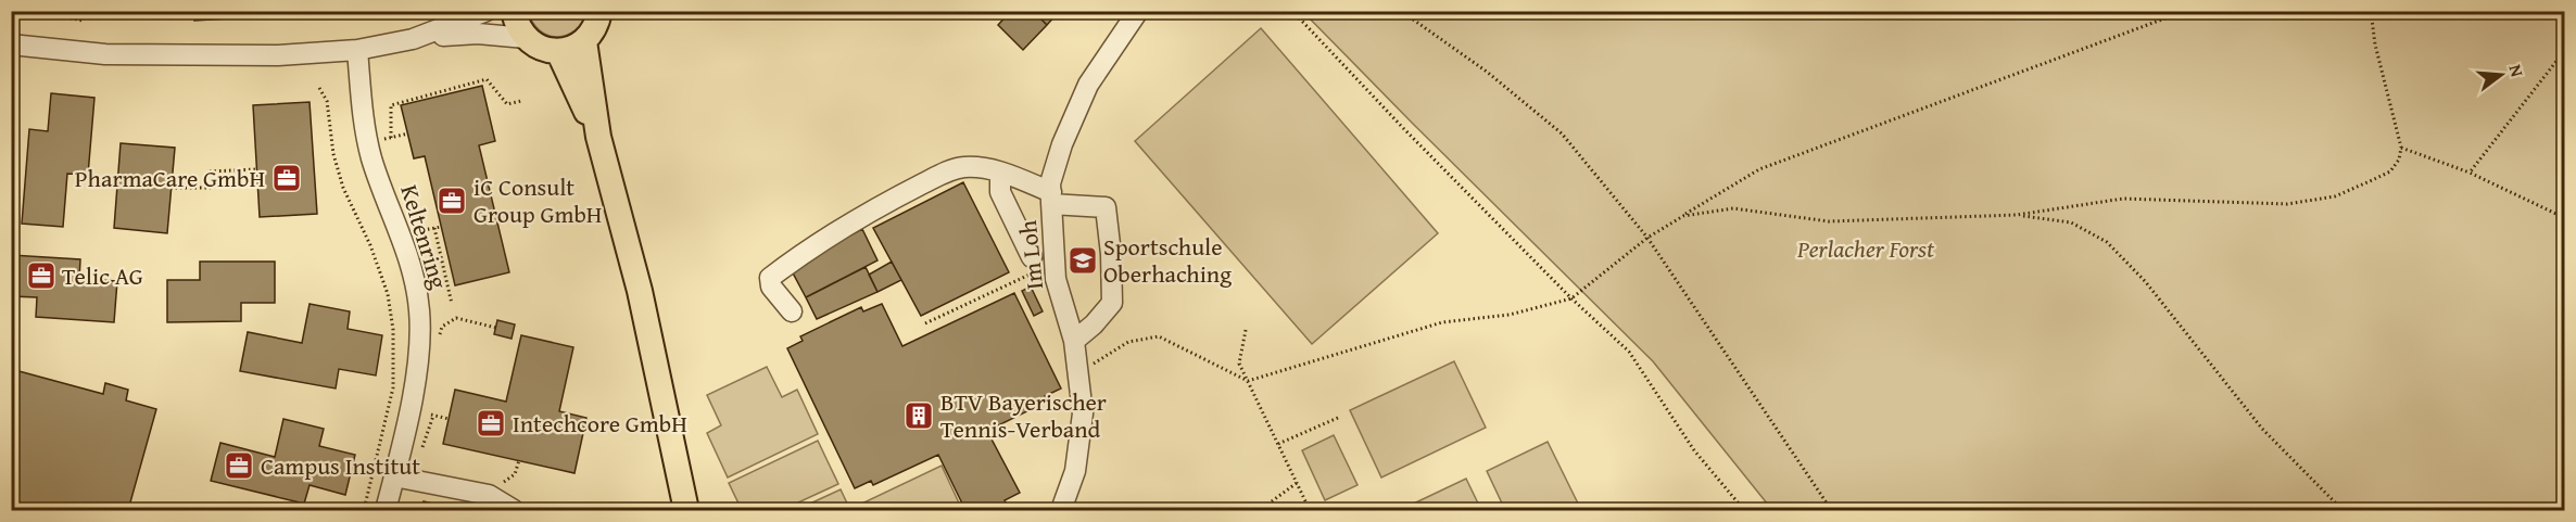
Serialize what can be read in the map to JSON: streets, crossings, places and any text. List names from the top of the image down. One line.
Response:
{"streets":{"street":["Keltenring","Im Loh"]},"parks":["Perlacher Forst"],"places":{"office":["PharmaCare GmbH","iC Consult Group GmbH","Telic AG","Intechcore GmbH","Campus Institut"],"school or university":["Sportschule Oberhaching"],"building":["BTV Bayerischer Tennis-Verband"]},"north":"right"}
